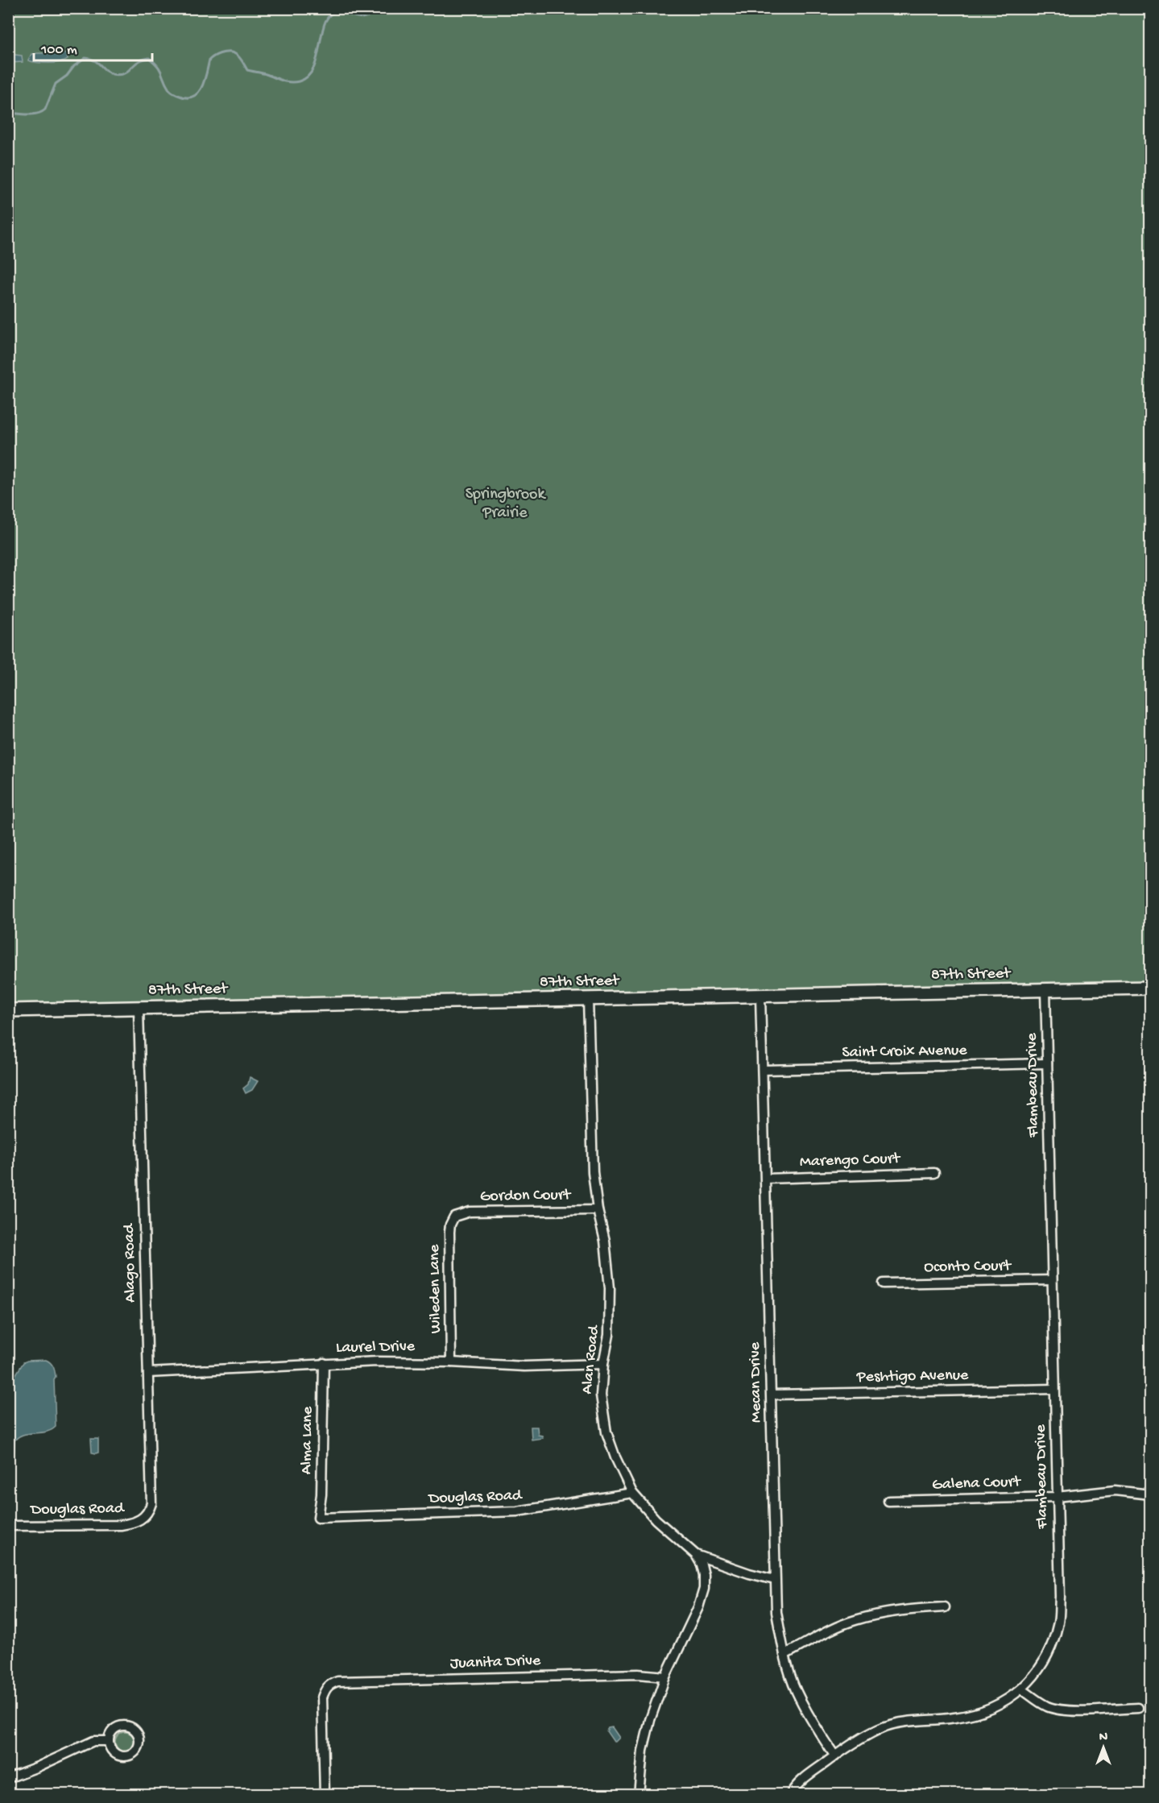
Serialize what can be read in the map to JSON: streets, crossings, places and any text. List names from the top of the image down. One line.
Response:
{"streets":{"street":["87th Street","Saint Croix Avenue","Flambeau Drive","Marengo Court","Gordon Court","Alago Road","Oconto Court","Wileden Lane","Laurel Drive","Alan Road","Peshtigo Avenue","Mecan Drive","Alma Lane","Galena Court","Douglas Road","Juanita Drive"]},"crossings":[["87th Street","Flambeau Drive"],["87th Street","Alago Road"],["87th Street","Alan Road"],["87th Street","Mecan Drive"],["Saint Croix Avenue","Flambeau Drive"],["Saint Croix Avenue","Mecan Drive"],["Flambeau Drive","Oconto Court"],["Flambeau Drive","Peshtigo Avenue"],["Flambeau Drive","Mecan Drive"],["Flambeau Drive","Galena Court"],["Marengo Court","Mecan Drive"],["Gordon Court","Wileden Lane"],["Gordon Court","Alan Road"],["Alago Road","Laurel Drive"],["Alago Road","Douglas Road"],["Wileden Lane","Laurel Drive"],["Laurel Drive","Alan Road"],["Laurel Drive","Alma Lane"],["Alan Road","Douglas Road"],["Alan Road","Juanita Drive"],["Peshtigo Avenue","Mecan Drive"],["Alma Lane","Douglas Road"]],"parks":["Springbrook Prairie"],"scale_bar":"100 m","north":"top"}
